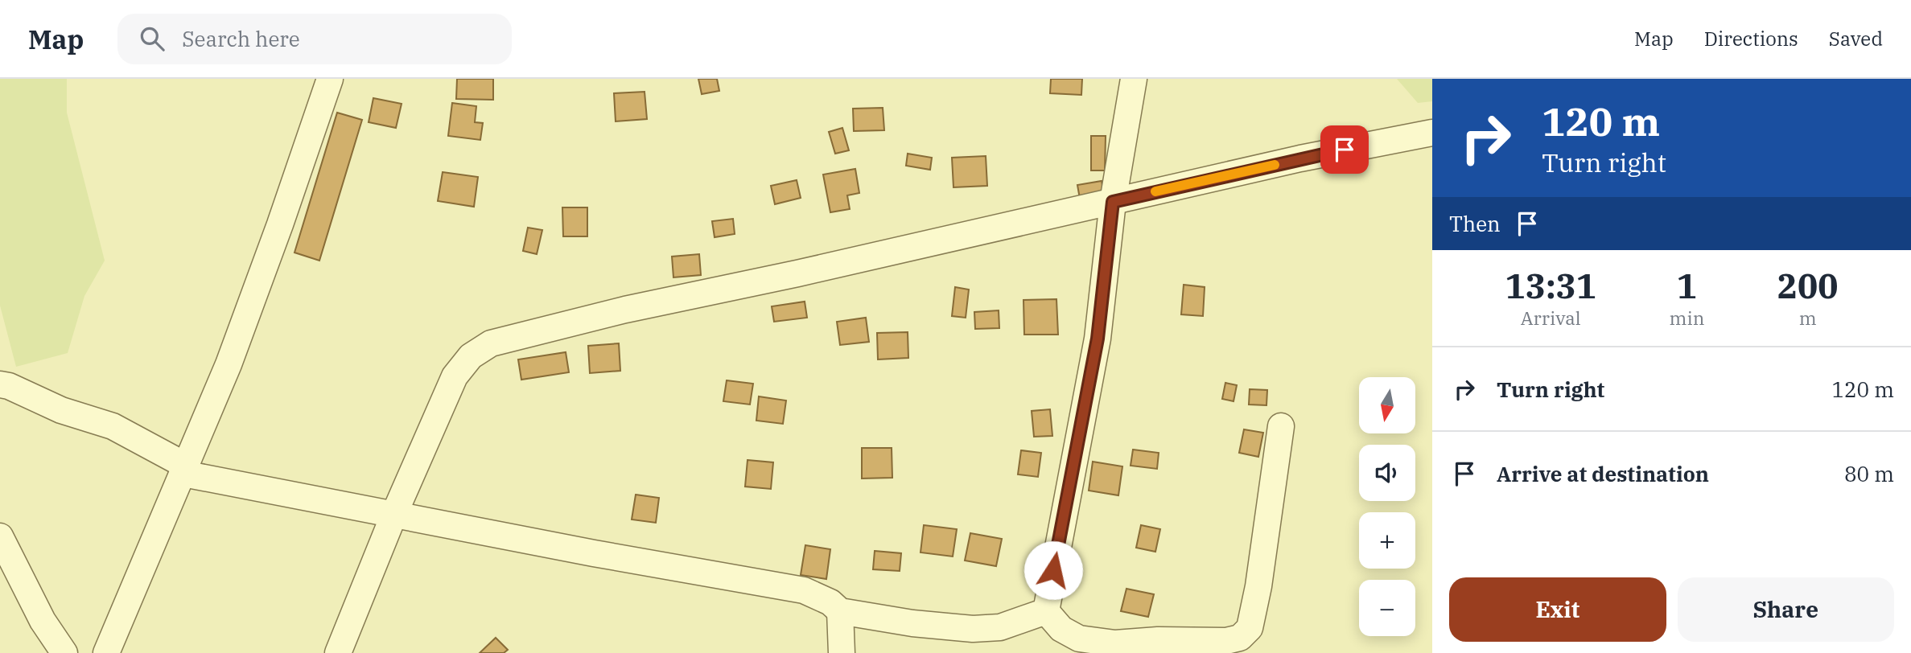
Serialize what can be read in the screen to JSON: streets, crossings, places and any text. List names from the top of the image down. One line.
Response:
{"north":"bottom","page":{"header":"Map","search":"Search here","nav":["Map","Directions","Saved"],"turn":["120 m","Turn right"],"then":"Then","eta":["13:31","Arrival","1","min","200","m"],"list":[{"name":"Turn right","value":"120 m"},{"name":"Arrive at destination","value":"80 m"}],"map_buttons":["+","−"],"buttons":["Exit","Share"]}}
